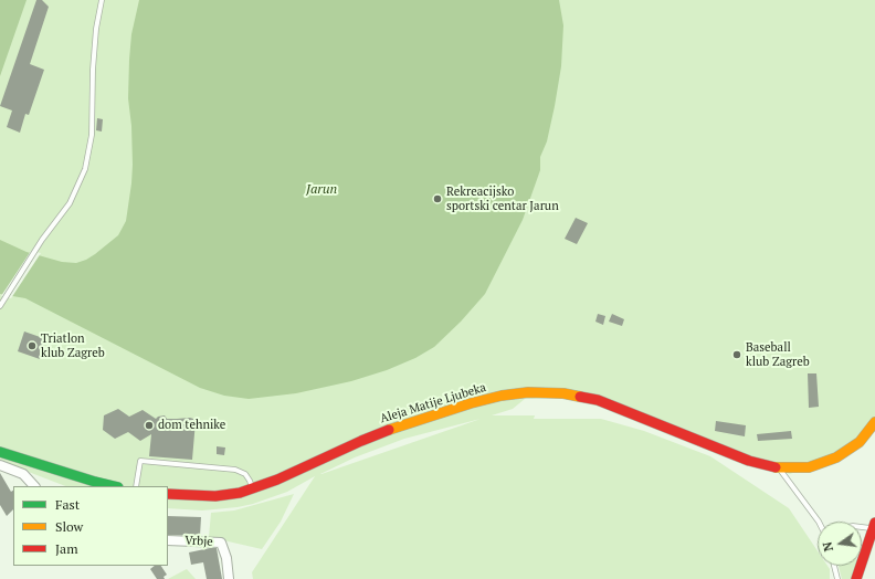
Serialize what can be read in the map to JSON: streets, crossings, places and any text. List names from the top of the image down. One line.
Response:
{"streets":{"street":["Aleja Matije Ljubeka","Vrbje"]},"water":["Jarun"],"places":["Rekreacijsko sportski centar Jarun","Triatlon klub Zagreb","Baseball klub Zagreb","dom tehnike"],"legend":["Fast","Slow","Jam"],"north":"left"}
